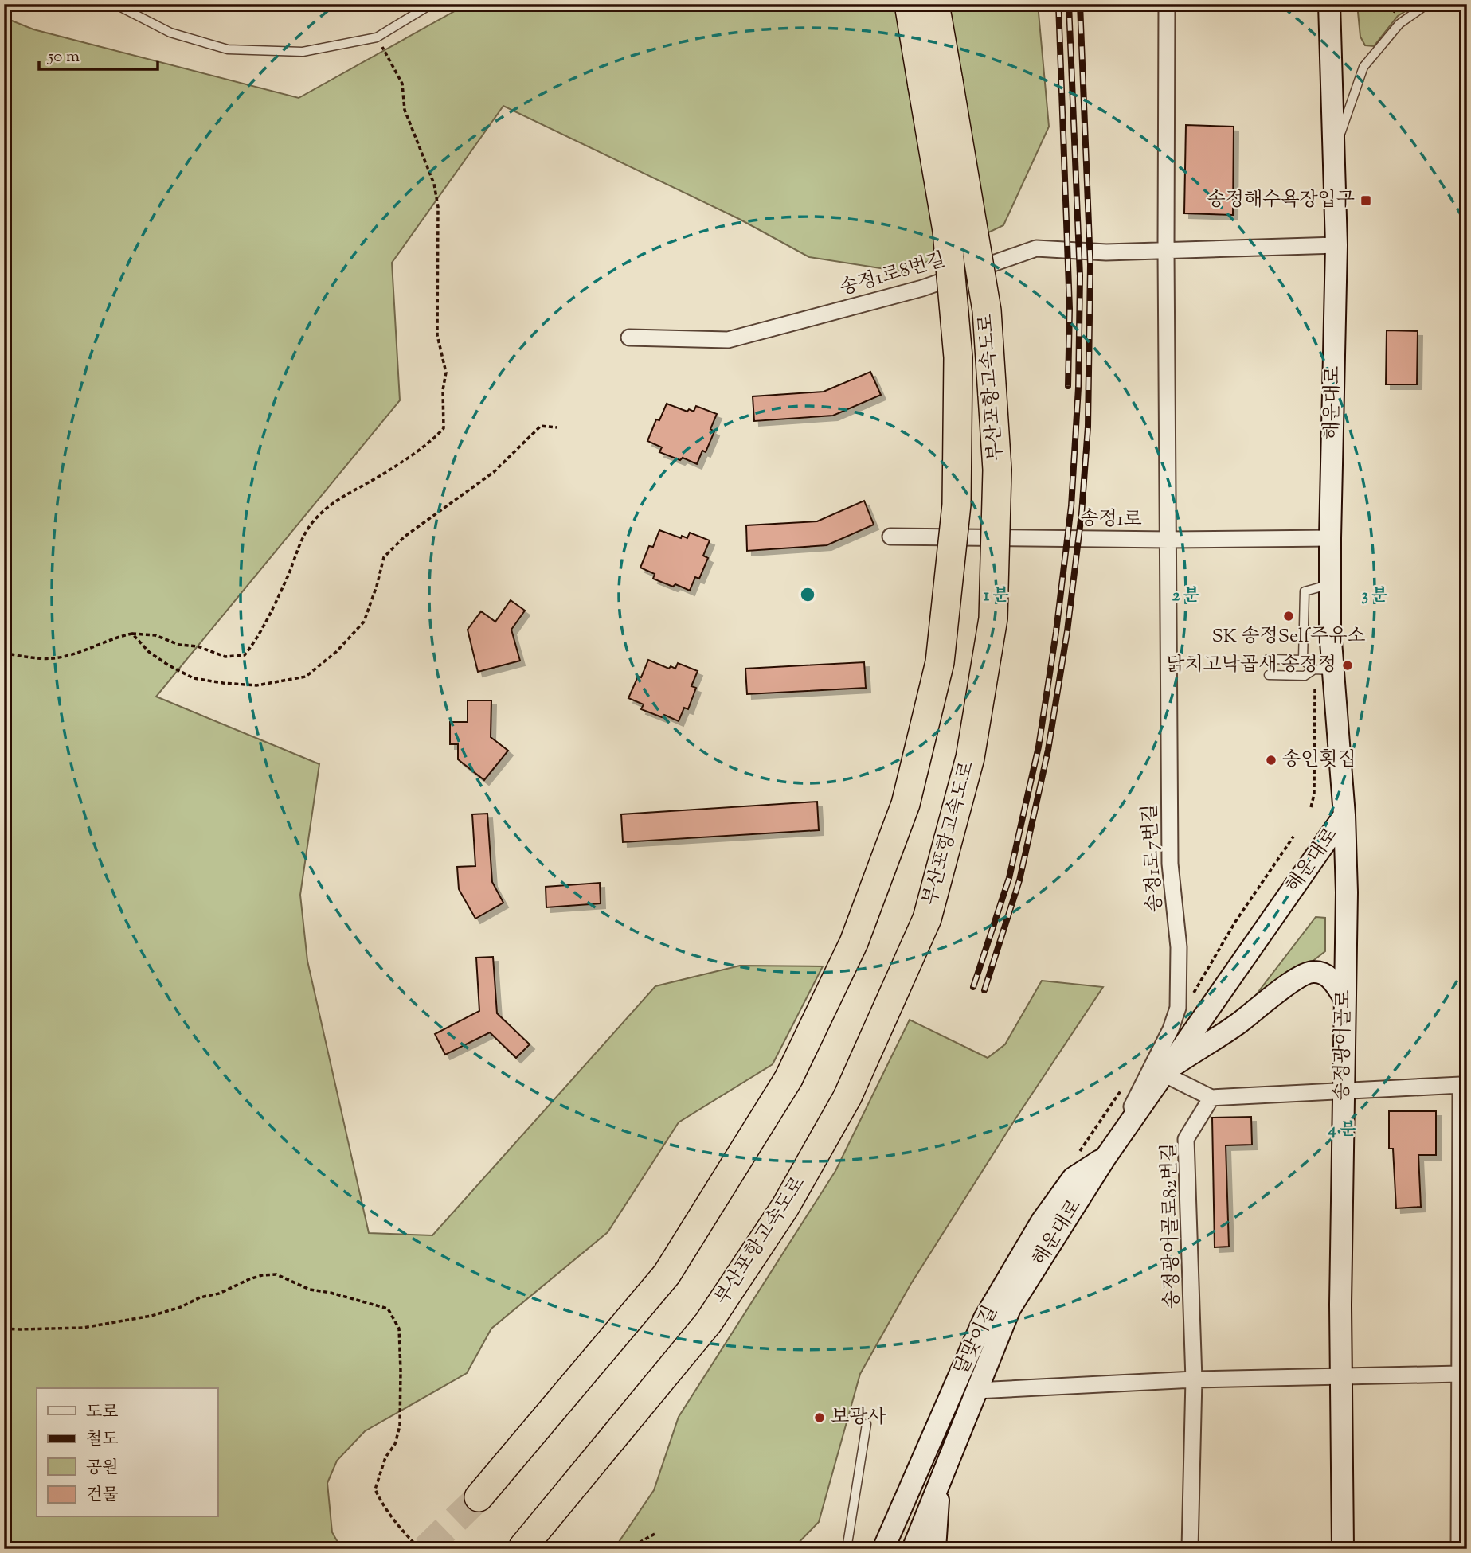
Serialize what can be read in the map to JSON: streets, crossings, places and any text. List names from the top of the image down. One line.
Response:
{"streets":{"highway":["부산포항고속도로"],"main road":["해운대로","송정광어골로","달맞이길"],"street":["송정1로8번길","송정1로","송정1로7번길","송정광어골로82번길"]},"crossings":[["송정1로8번길","해운대로"],["해운대로","송정1로"],["해운대로","송정1로7번길"],["해운대로","송정광어골로"],["해운대로","달맞이길"],["송정1로","송정1로7번길"],["송정1로7번길","달맞이길"]],"places":{"transit":["송정해수욕장입구"],"other":["SK 송정Self주유소","닭치고낙곱새 송정정","송인횟집","보광사"]},"legend":["도로","철도","공원","건물"],"scale_bar":"50 m","rings":["1 분","2 분","3 분","4 분"]}
